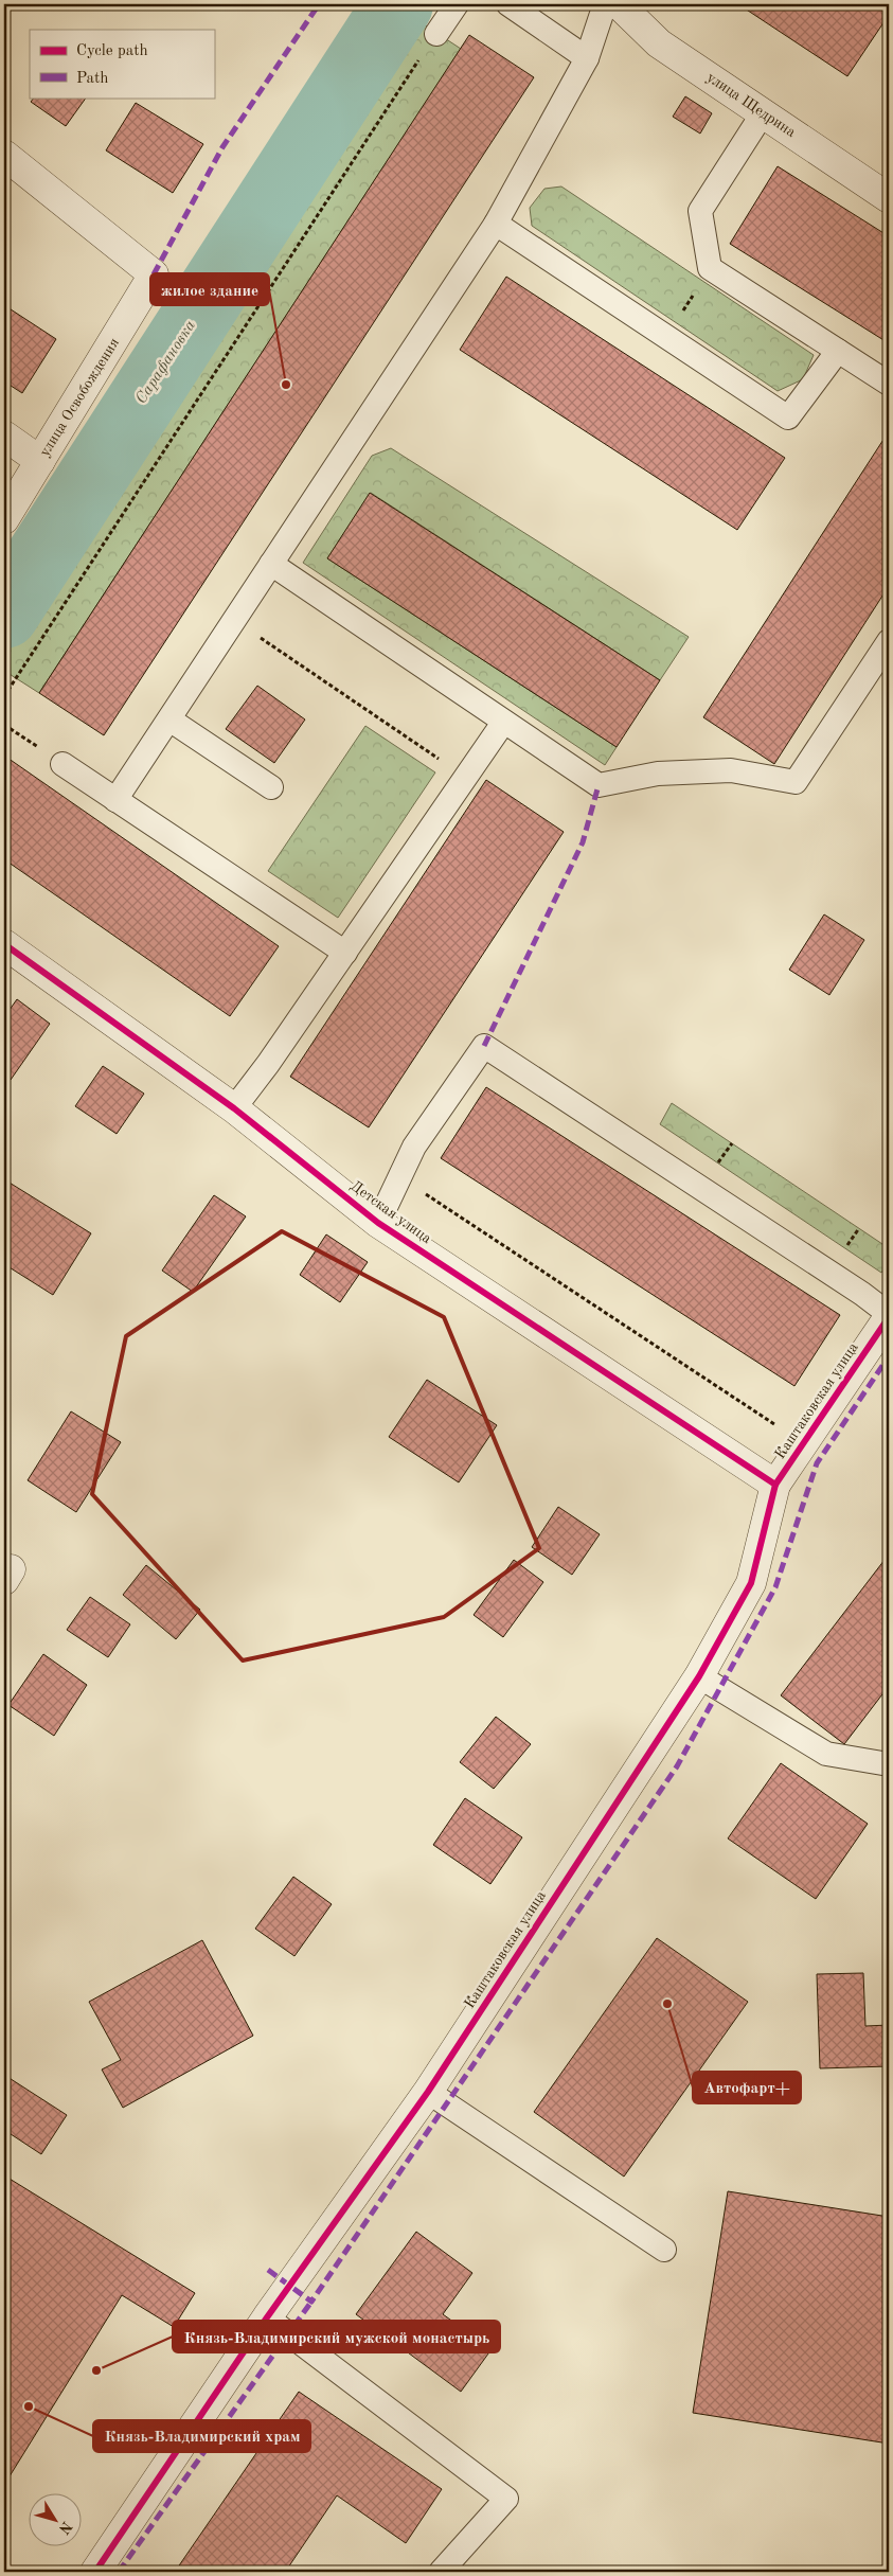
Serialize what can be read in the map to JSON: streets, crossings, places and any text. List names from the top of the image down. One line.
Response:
{"streets":{"street":["улица Щедрина","улица Освобождения","Детская улица","Каштаковская улица"]},"crossings":[["Детская улица","Каштаковская улица"]],"water":["Сарафановка"],"places":["жилое здание","Автофарт+","Князь-Владимирский мужской монастырь","Князь-Владимирский храм"],"legend":["Cycle path","Path"],"north":"bottom right"}
